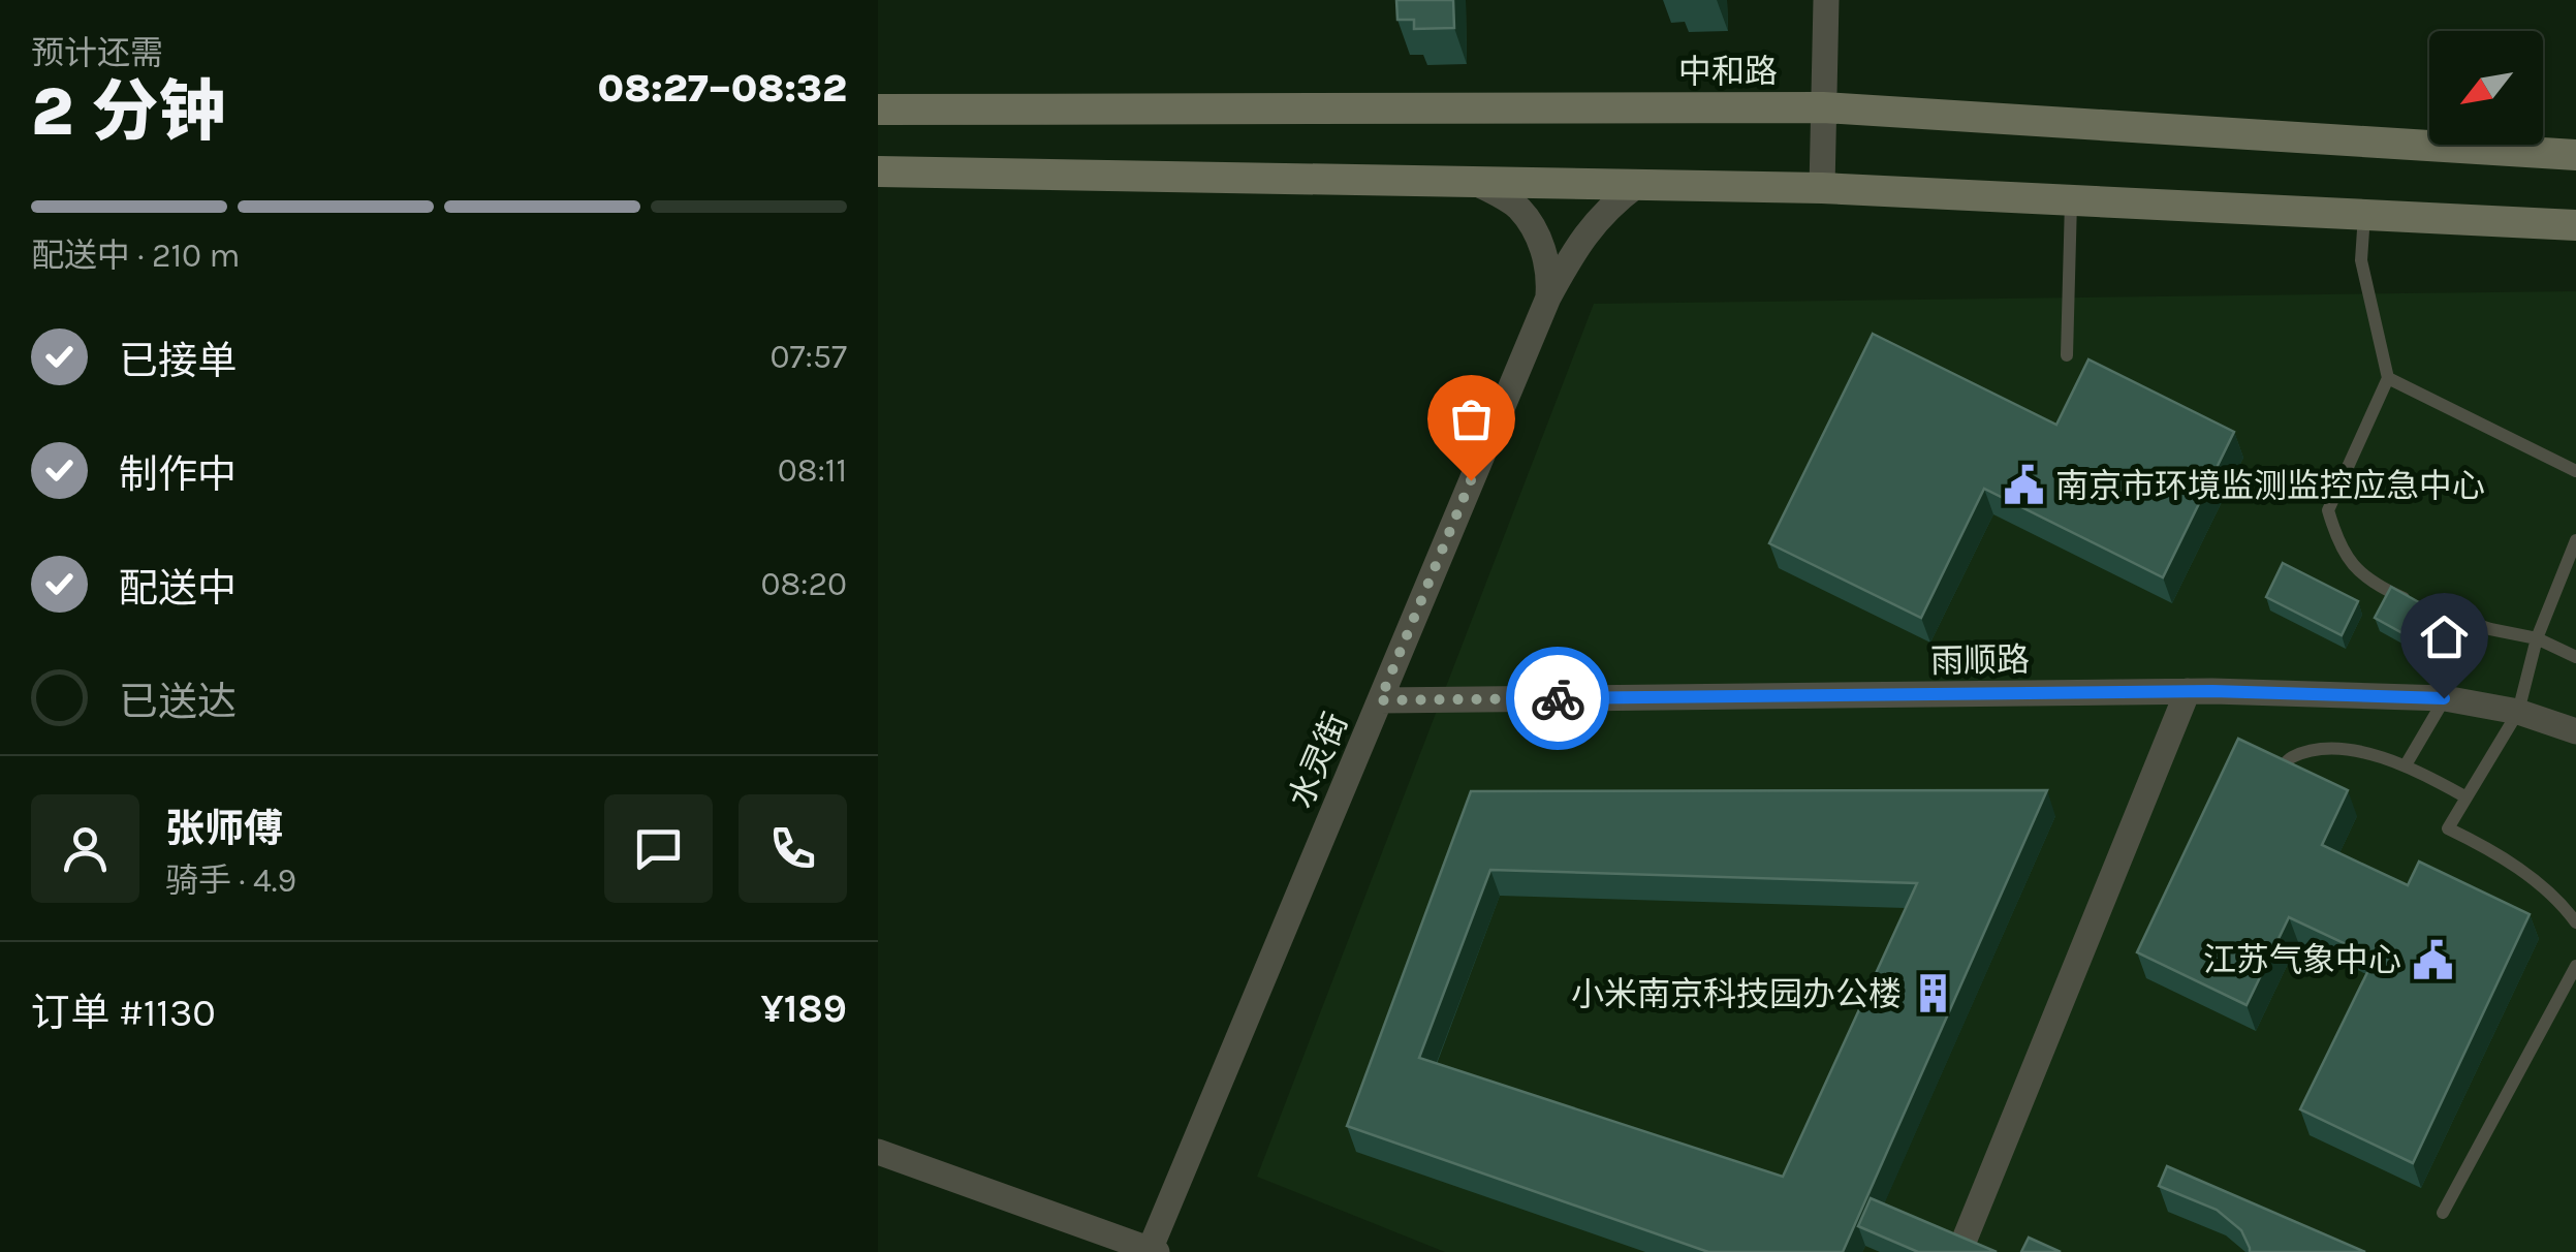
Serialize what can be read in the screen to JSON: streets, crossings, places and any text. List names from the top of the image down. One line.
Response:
{"streets":{"main road":["中和路"],"street":["雨顺路","水灵街"]},"crossings":[["雨顺路","水灵街"]],"places":{"public building":["南京市环境监测监控应急中心","江苏气象中心"],"building":["小米南京科技园办公楼"]},"north":"bottom left","page":{"heading":["2 分钟","预计还需","08:27–08:32"],"panel":["张师傅","骑手 · 4.9","订单 #1130","¥189"],"bar":"配送中 · 210 m","list":[["已接单","07:57"],["制作中","08:11"],["配送中","08:20"],"已送达"]}}
